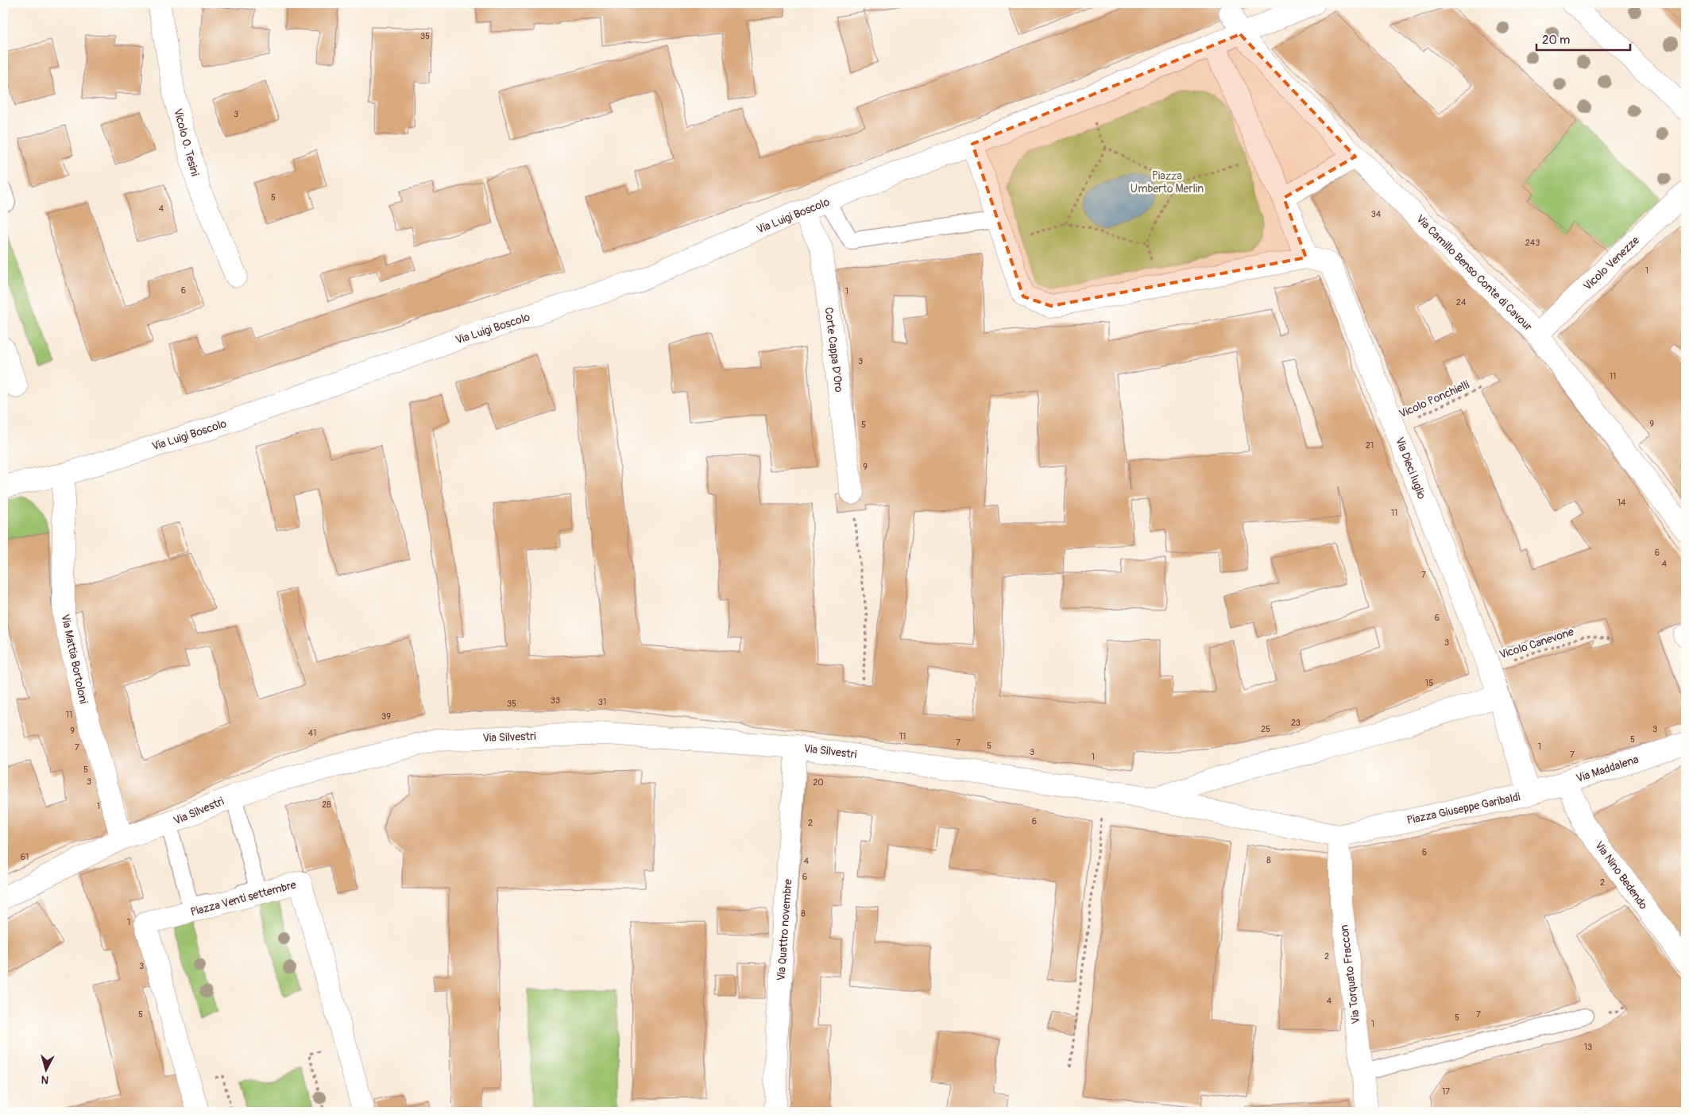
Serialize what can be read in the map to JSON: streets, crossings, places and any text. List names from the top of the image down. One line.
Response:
{"streets":{"street":["Vicolo O. Tesini","Via Luigi Boscolo","Vicolo Venezze","Via Camillo Benso Conte di Cavour","Corte Cappa D'Oro","Via Dieci luglio","Via Mattia Bortoloni","Via Silvestri","Via Maddalena","Piazza Giuseppe Garibaldi","Via Nino Bedendo","Piazza Venti settembre","Via Quattro novembre","Via Torquato Fraccon"],"path":["Vicolo Ponchielli","Vicolo Canevone"]},"crossings":[["Via Luigi Boscolo","Corte Cappa D'Oro"],["Via Luigi Boscolo","Via Mattia Bortoloni"],["Vicolo Venezze","Via Camillo Benso Conte di Cavour"],["Vicolo Ponchielli","Via Dieci luglio"],["Via Dieci luglio","Vicolo Canevone"],["Via Dieci luglio","Piazza Giuseppe Garibaldi"],["Via Mattia Bortoloni","Via Silvestri"],["Via Silvestri","Piazza Giuseppe Garibaldi"],["Via Silvestri","Piazza Venti settembre"],["Via Silvestri","Via Quattro novembre"],["Via Maddalena","Piazza Giuseppe Garibaldi"],["Via Maddalena","Via Nino Bedendo"],["Piazza Giuseppe Garibaldi","Via Torquato Fraccon"]],"parks":["Piazza Umberto Merlin"],"house_numbers":["35","3","5","4","34","243","1","6","1","24","3","11","9","5","21","9","14","11","6","4","7","6","3","15","33","31","35","11","39","23","25","3","9","41","11","5","7","5","1","7","3","7","1","5","3","20","28","1","6","2","6","61","8","4","6","2","8","1","2","3","4","5","7","5","1","13","17"],"scale_bar":"20 m","north":"bottom"}
